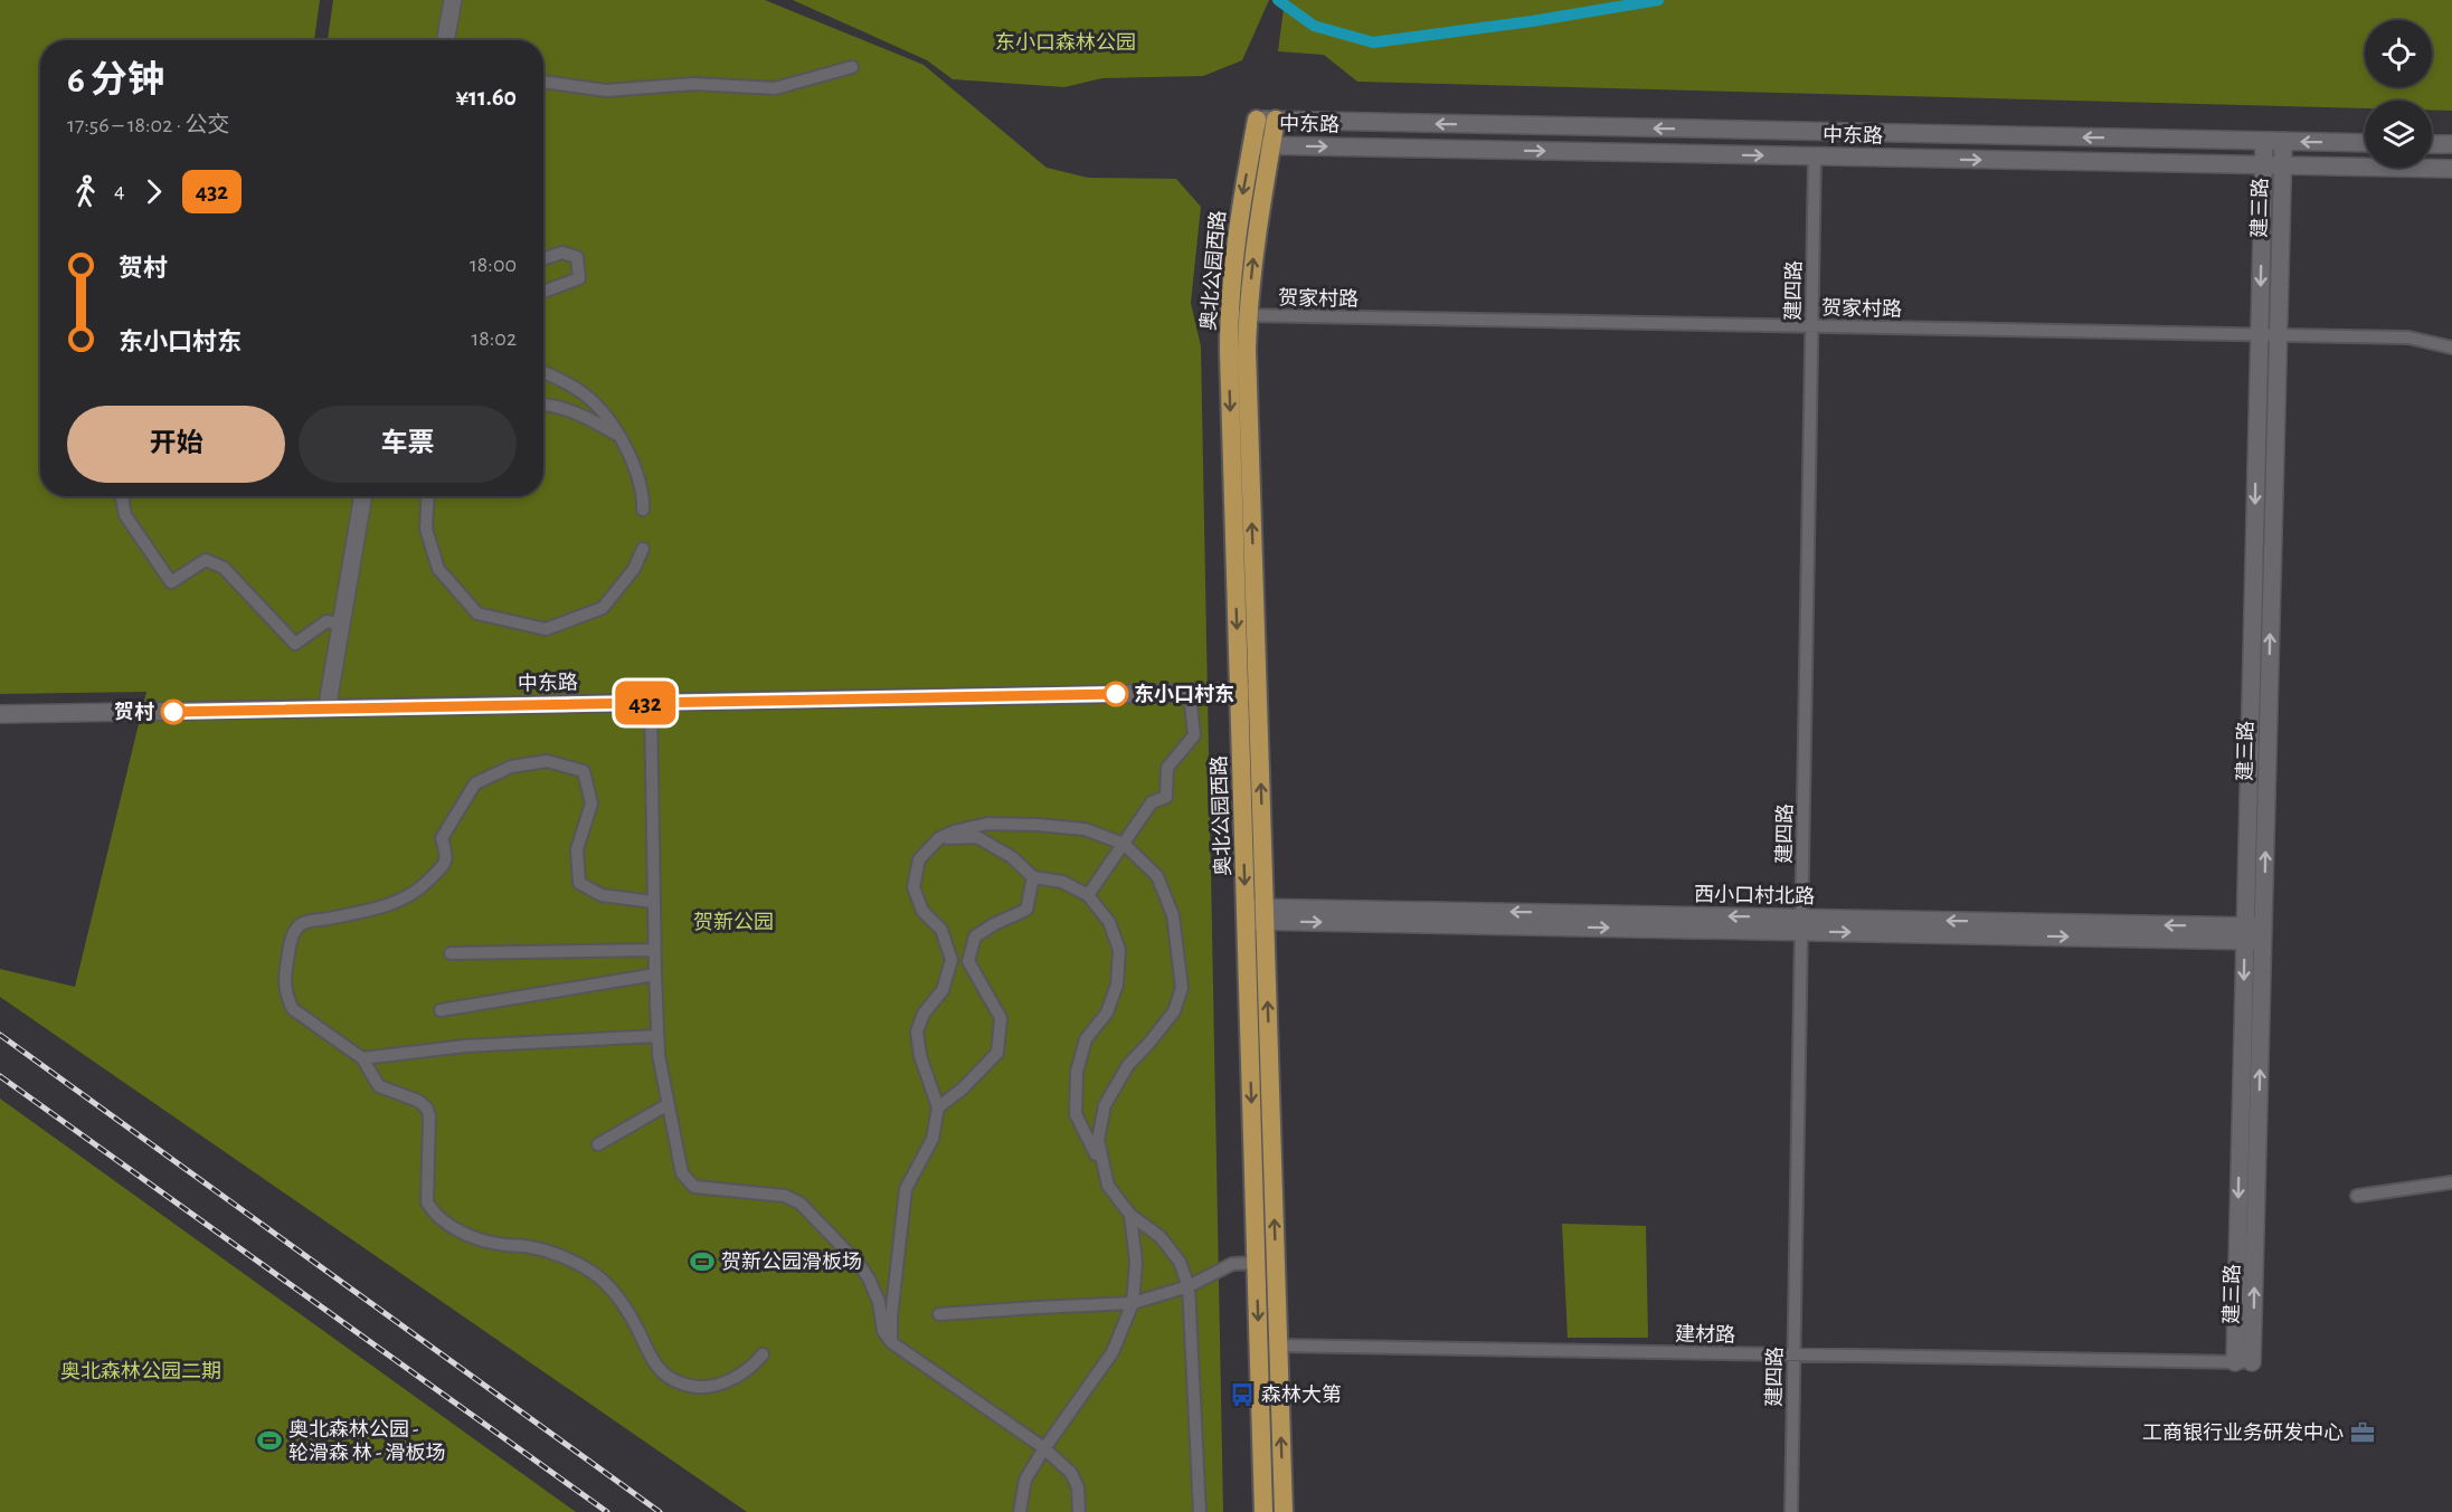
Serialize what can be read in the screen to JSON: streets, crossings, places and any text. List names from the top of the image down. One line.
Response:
{"streets":{"main road":["奥北公园西路"],"street":["中东路","建三路","建四路","贺家村路","西小口村北路","建材路"]},"crossings":[["中东路","建三路"],["中东路","奥北公园西路"],["中东路","建四路"],["建三路","贺家村路"],["建三路","西小口村北路"],["建三路","建材路"],["奥北公园西路","贺家村路"],["奥北公园西路","西小口村北路"],["奥北公园西路","建材路"],["建四路","贺家村路"],["建四路","西小口村北路"],["建四路","建材路"]],"parks":["东小口森林公园","贺新公园","奥北森林公园二期"],"places":{"other":["东小口村东","贺村"],"sports":["贺新公园滑板场","奥北森林公园 - 轮滑森 林 - 滑板场"],"bus stop":["森林大第"],"office":["工商银行业务研发中心"]},"lines":["bus line 432"],"page":{"on_map":"432","heading":["6 分钟","17:56 – 18:02 · 公交","¥11.60"],"legs":["4","432"],"list":[{"name":"贺村","value":"18:00"},{"name":"东小口村东","value":"18:02"}],"buttons":["开始","车票"]}}
